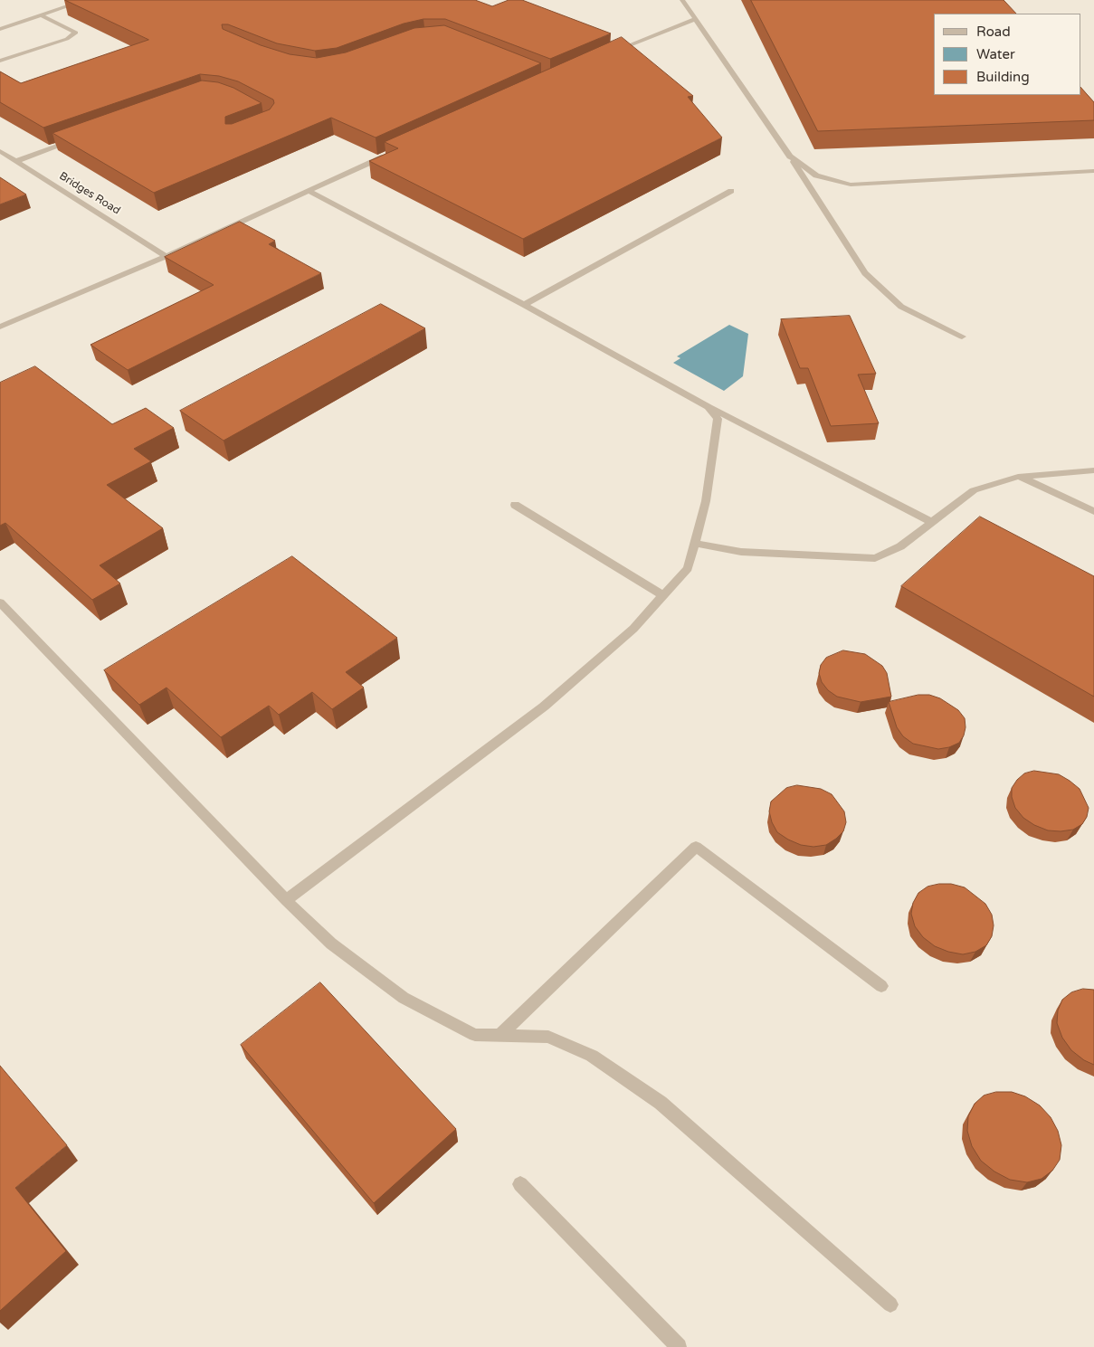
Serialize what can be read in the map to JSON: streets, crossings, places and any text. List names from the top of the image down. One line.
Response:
{"streets":{"lane":["Bridges Road"]},"legend":["Road","Water","Building"]}
